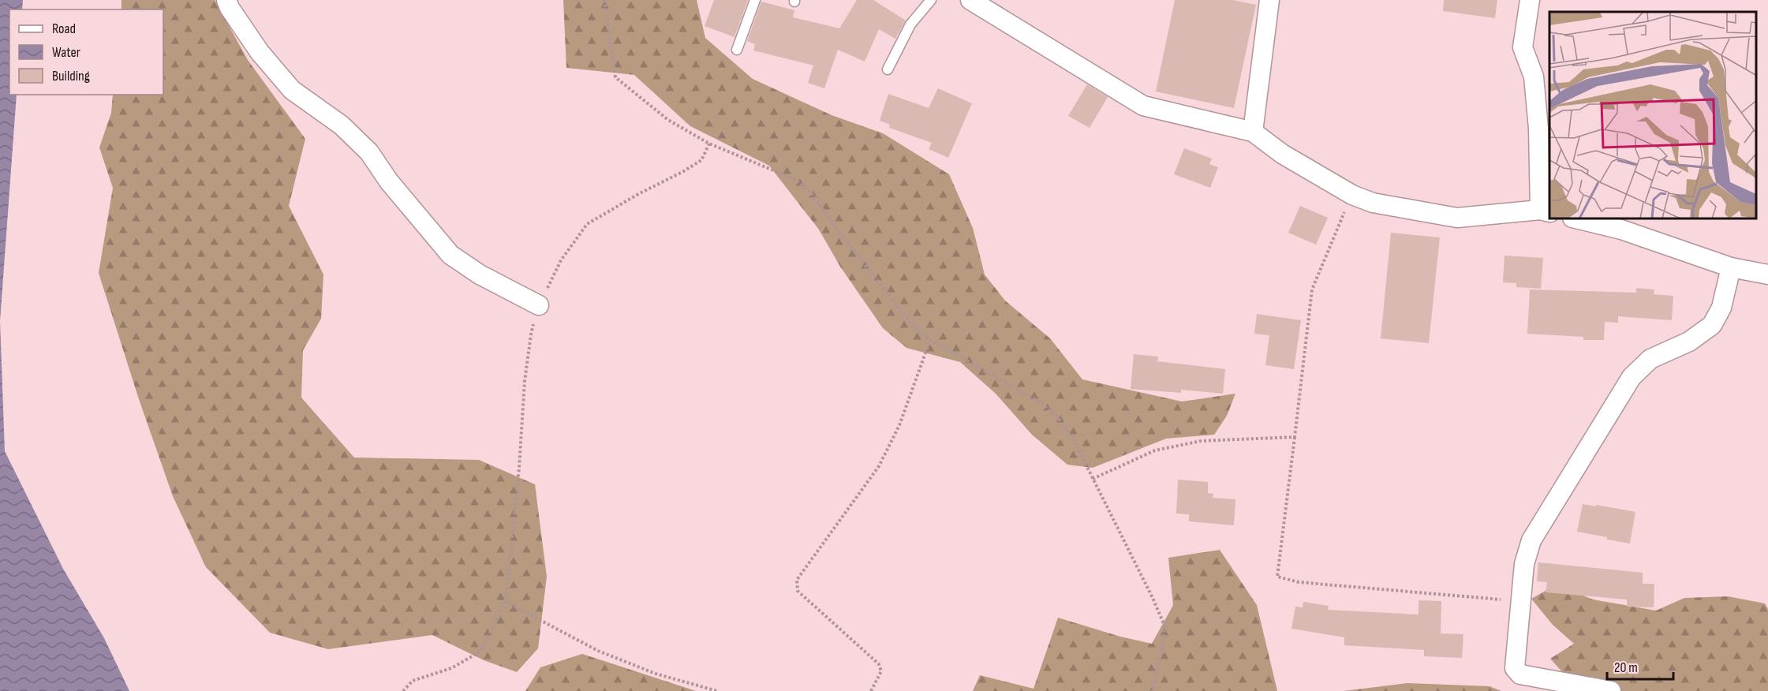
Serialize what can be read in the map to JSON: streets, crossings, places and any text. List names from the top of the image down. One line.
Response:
{"legend":["Road","Water","Building"],"scale_bar":"20 m"}
